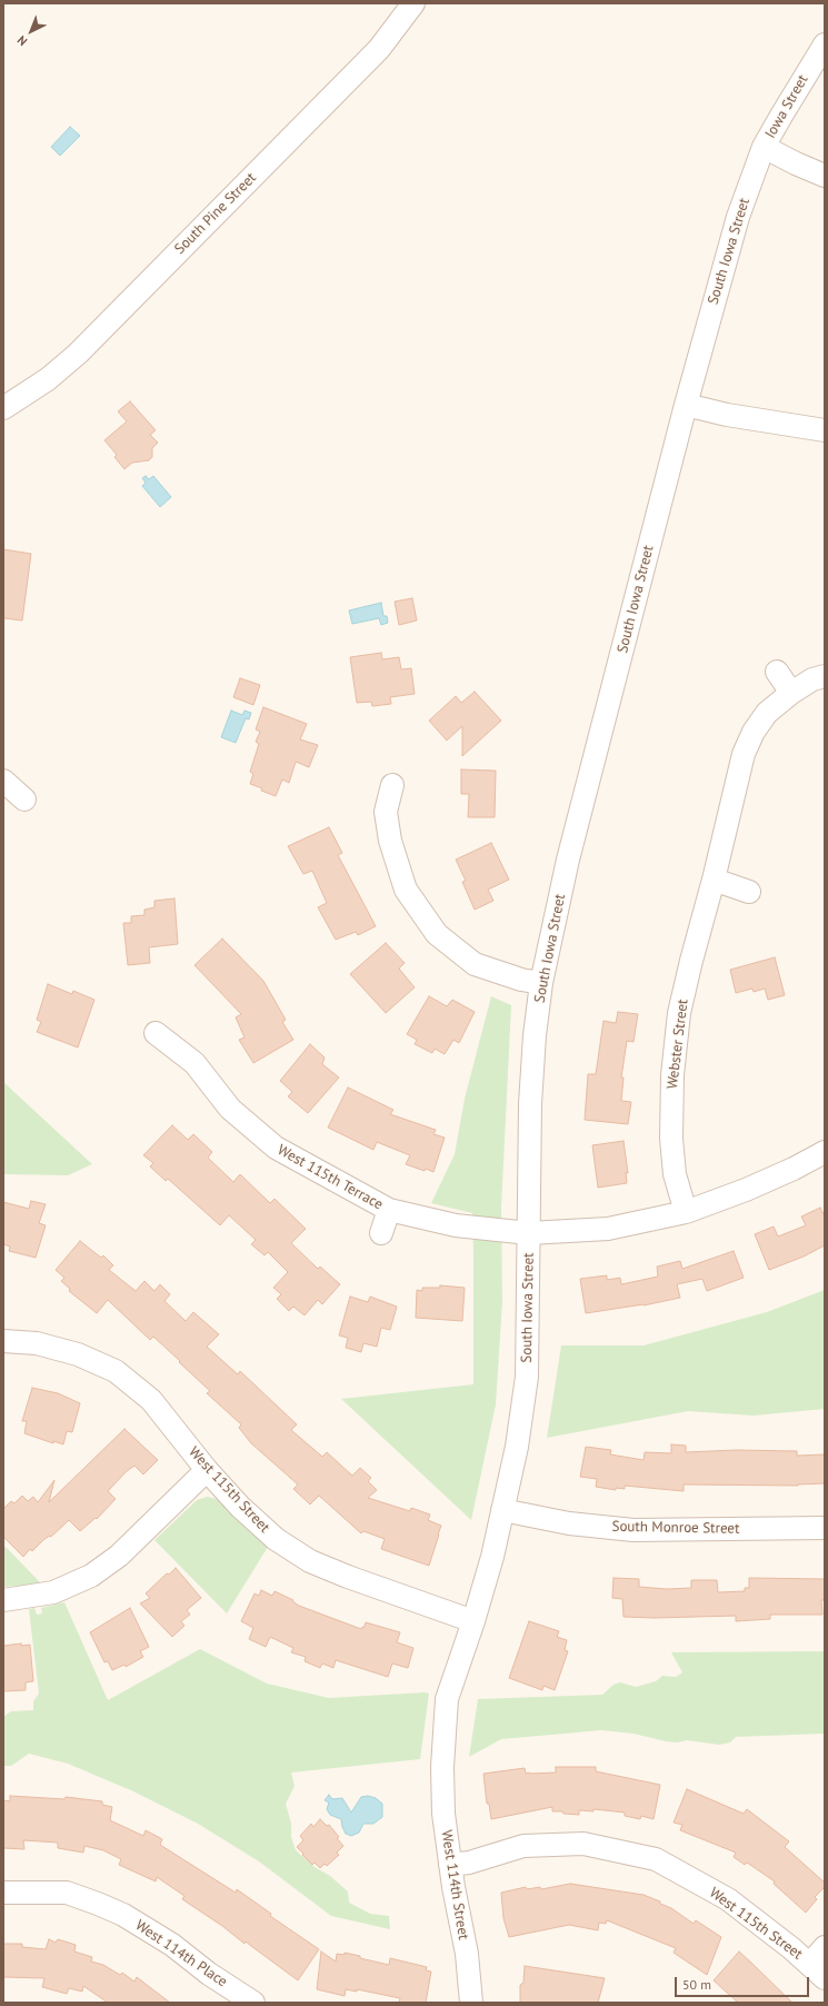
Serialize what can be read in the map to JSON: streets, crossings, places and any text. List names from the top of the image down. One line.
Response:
{"streets":{"street":["Iowa Street","South Pine Street","South Iowa Street","Webster Street","West 115th Terrace","West 115th Street","South Monroe Street","West 114th Street","West 114th Place"]},"crossings":[["Iowa Street","South Iowa Street"],["South Iowa Street","West 115th Terrace"],["South Iowa Street","West 115th Street"],["South Iowa Street","South Monroe Street"],["South Iowa Street","West 114th Street"],["Webster Street","West 115th Terrace"],["West 115th Street","West 114th Street"]],"scale_bar":"50 m","north":"bottom left"}
